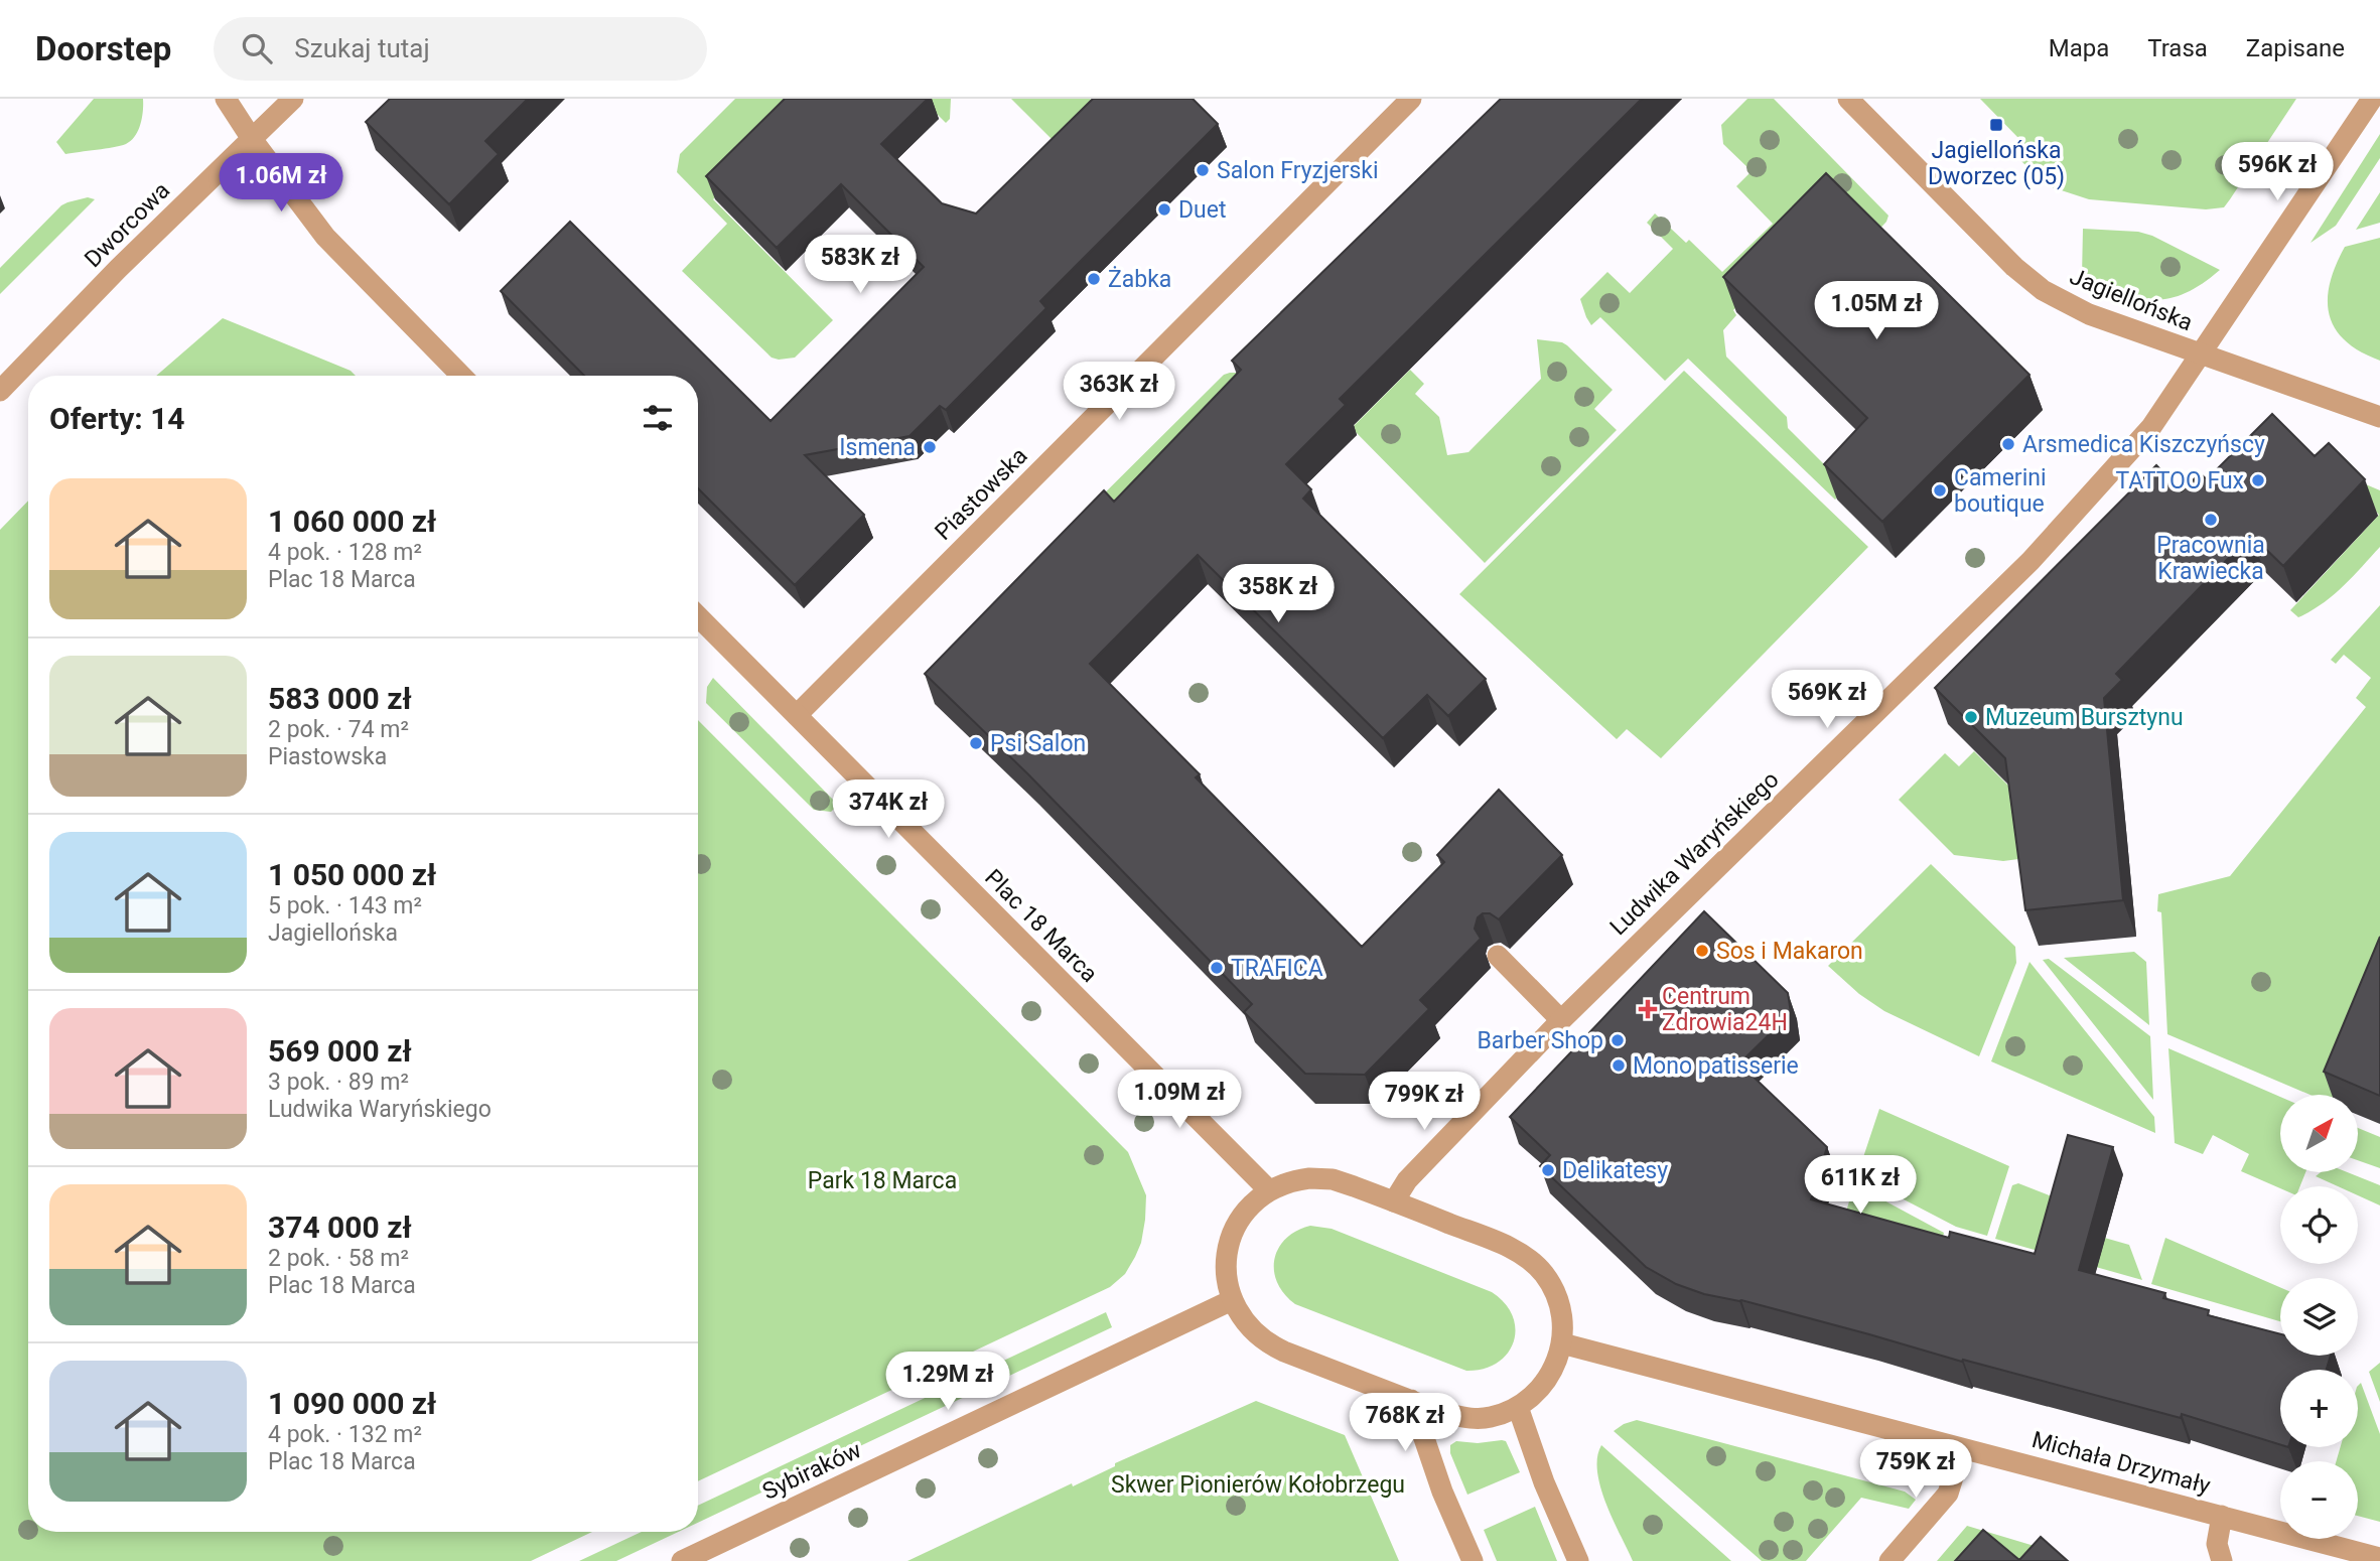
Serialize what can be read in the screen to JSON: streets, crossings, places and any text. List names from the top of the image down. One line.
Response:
{"streets":{"street":["Dworcowa","Jagiellońska","Piastowska","Ludwika Waryńskiego","Plac 18 Marca","Michała Drzymały","Sybiraków"]},"crossings":[["Jagiellońska","Ludwika Waryńskiego"],["Piastowska","Plac 18 Marca"]],"parks":["Park 18 Marca","Skwer Pionierów Kołobrzegu"],"places":{"transit":["Jagiellońska Dworzec (05)"],"other":["Salon Fryzjerski","Duet","Żabka","Arsmedica Kiszczyńscy","Ismena","TATTOO Fux","Camerini boutique","Pracownia Krawiecka","Muzeum Bursztynu","Psi Salon","Sos i Makaron","TRAFICA","Barber Shop","Mono patisserie","Delikatesy"],"health":["Centrum Zdrowia24H"]},"north":"top right","page":{"header":"Doorstep","search":"Szukaj tutaj","nav":["Mapa","Trasa","Zapisane"],"price":["596K zł","1.06M zł","583K zł","1.05M zł","363K zł","358K zł","569K zł","374K zł","1.09M zł","799K zł","611K zł","1.29M zł","768K zł","759K zł"],"heading":"Oferty: 14","list":[{"name":"1 060 000 zł","note":"4 pok. · 128 m² · Plac 18 Marca"},{"name":"583 000 zł","note":"2 pok. · 74 m² · Piastowska"},{"name":"1 050 000 zł","note":"5 pok. · 143 m² · Jagiellońska"},{"name":"569 000 zł","note":"3 pok. · 89 m² · Ludwika Waryńskiego"},{"name":"374 000 zł","note":"2 pok. · 58 m² · Plac 18 Marca"},{"name":"1 090 000 zł","note":"4 pok. · 132 m² · Plac 18 Marca"}],"map_buttons":["+","−"]}}
